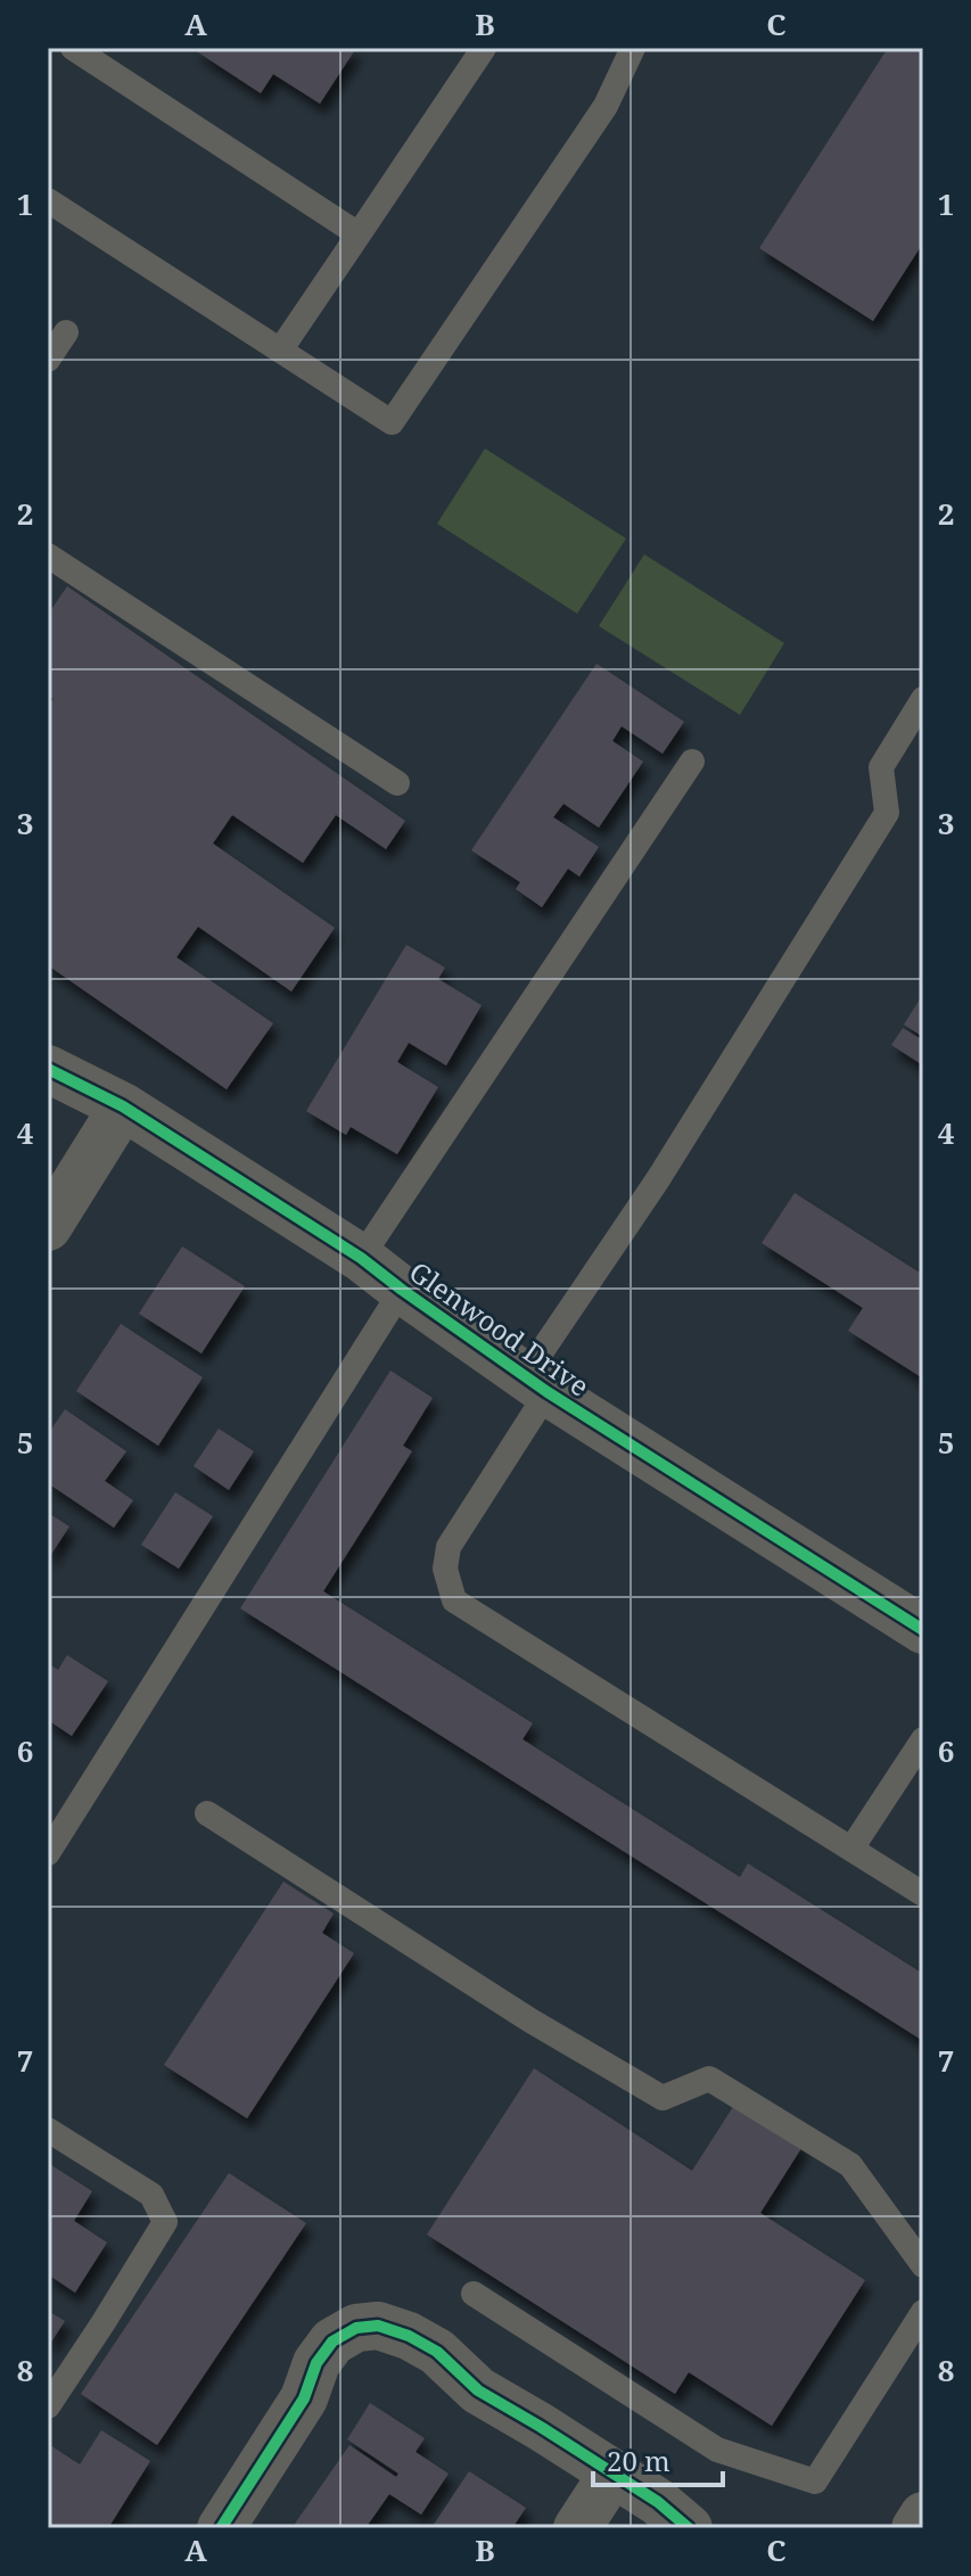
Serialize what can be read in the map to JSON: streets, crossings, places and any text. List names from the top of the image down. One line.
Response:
{"streets":{"street":["Glenwood Drive"]},"scale_bar":"20 m","grid":{"columns":["A","B","C"],"rows":["1","2","3","4","5","6","7","8"]}}
